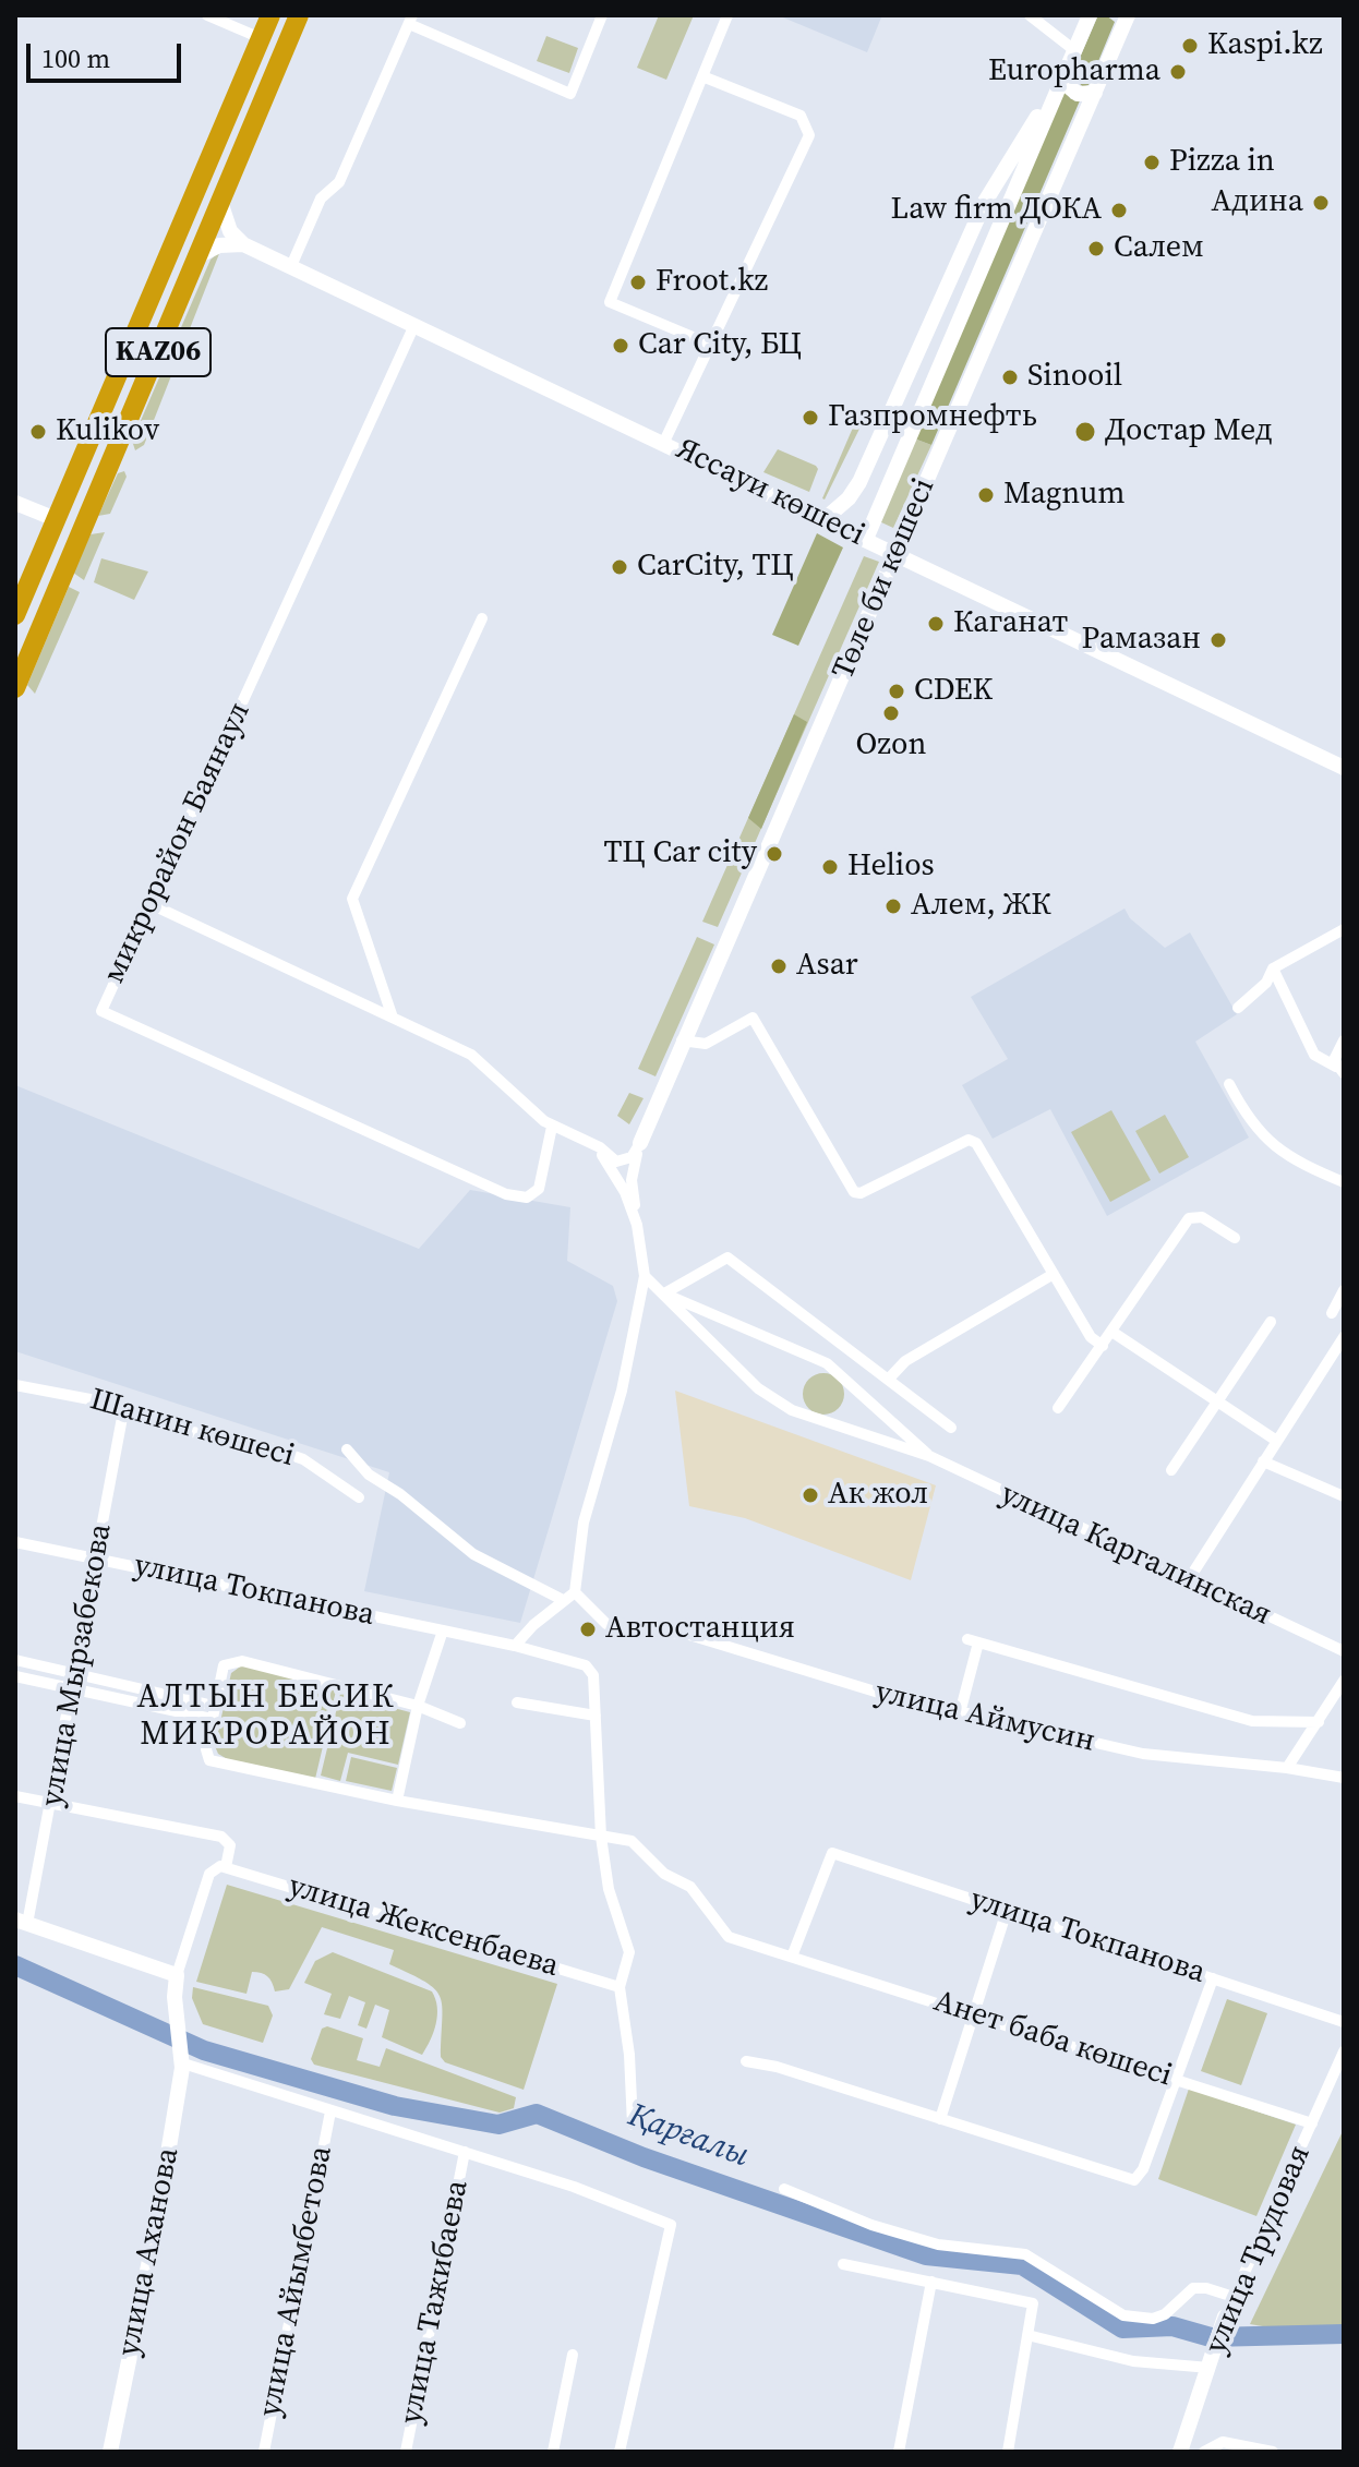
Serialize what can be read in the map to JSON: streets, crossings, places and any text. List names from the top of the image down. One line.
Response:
{"streets":{"highway":["KАZ06"],"main road":["Яссауи көшесі","Төле би көшесі","улица Трудовая","улица Аханова"],"street":["микрорайон Баянаул","Шанин көшесі","улица Каргалинская","улица Токпанова","улица Мырзабекова","улица Аймусин","улица Жексенбаева","Анет баба көшесі","улица Айымбетова","улица Тажибаева"]},"crossings":[["Яссауи көшесі","Төле би көшесі"],["Яссауи көшесі","микрорайон Баянаул"],["Шанин көшесі","улица Мырзабекова"],["улица Токпанова","улица Мырзабекова"],["улица Токпанова","Анет баба көшесі"],["Анет баба көшесі","улица Трудовая"]],"districts":["АЛТЫН БЕСИК МИКРОРАЙОН"],"water":["Қарғалы"],"places":["Kaspi.kz","Europharma","Pizza in","Адина","Law firm ДОКА","Салем","Froot.kz","Car City, БЦ","Sinooil","Газпромнефть","Kulikov","Достар Мед","Magnum","CarCity, ТЦ","Каганат","Рамазан","CDEK","Ozon","ТЦ Car city","Helios","Алем, ЖК","Asar","Ак жол","Автостанция"],"scale_bar":"100 m"}
